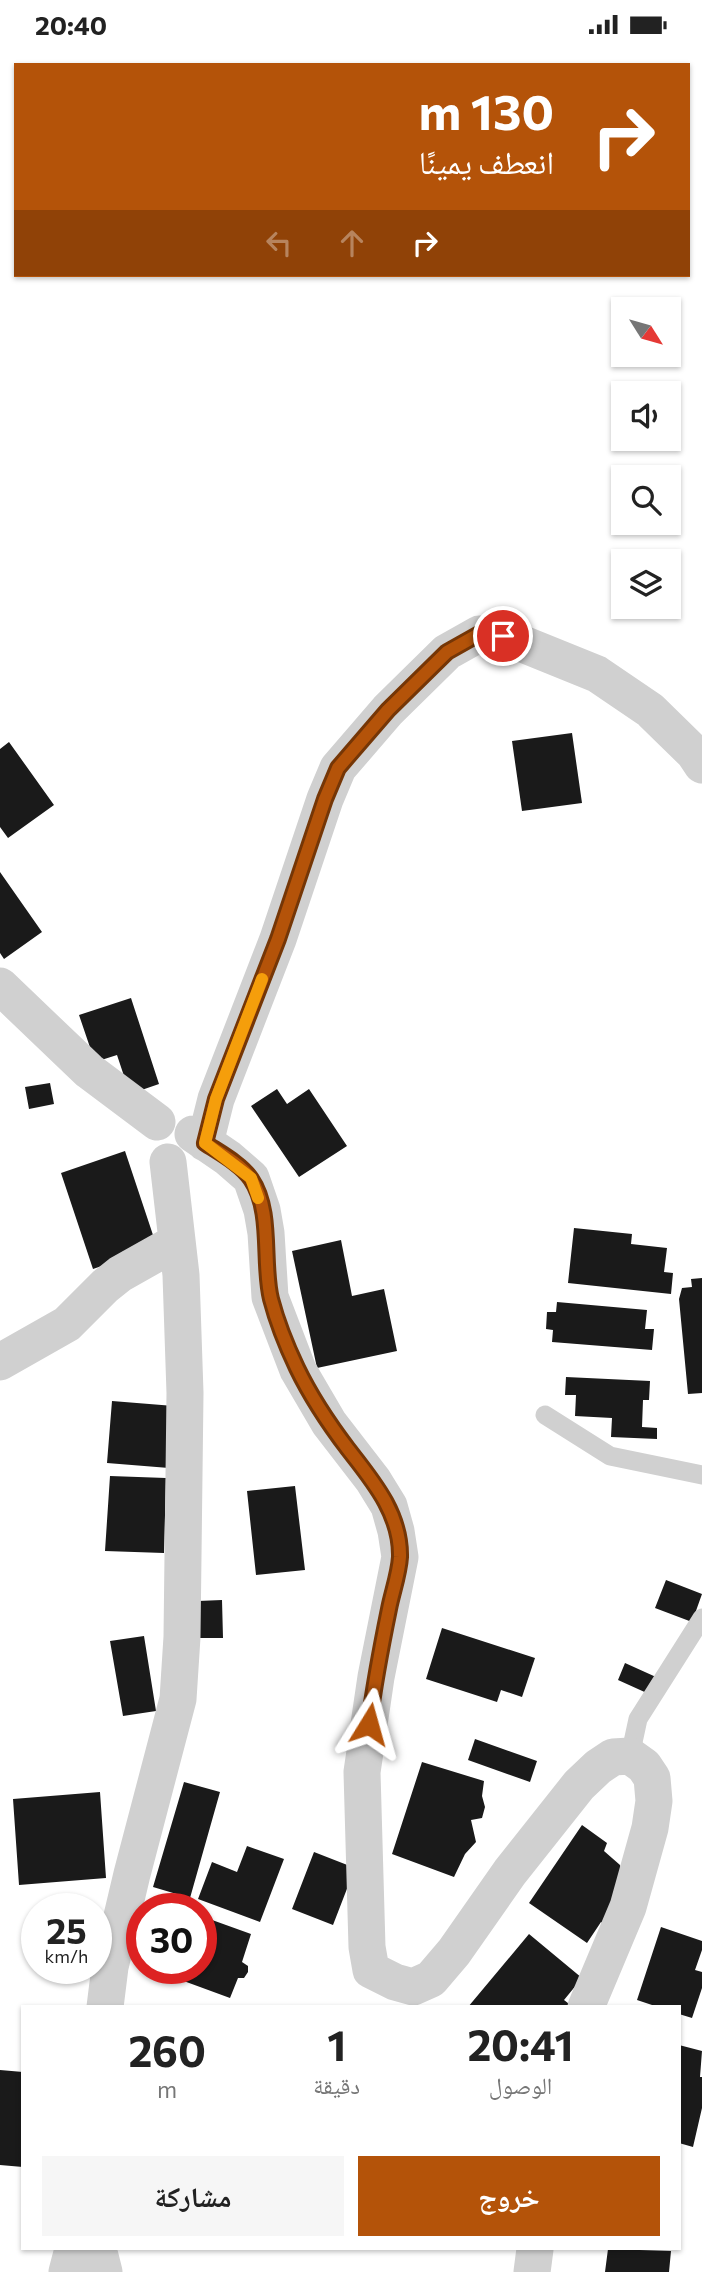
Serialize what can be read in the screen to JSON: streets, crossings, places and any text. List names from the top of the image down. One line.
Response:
{"north":"bottom right","page":{"status":"20:40","turn":["130 m","انعطف يمينًا"],"speed":"25 km/h","limit":"30","eta":["20:41","الوصول","1","دقيقة","260","m"],"buttons":["خروج","مشاركة"]}}
